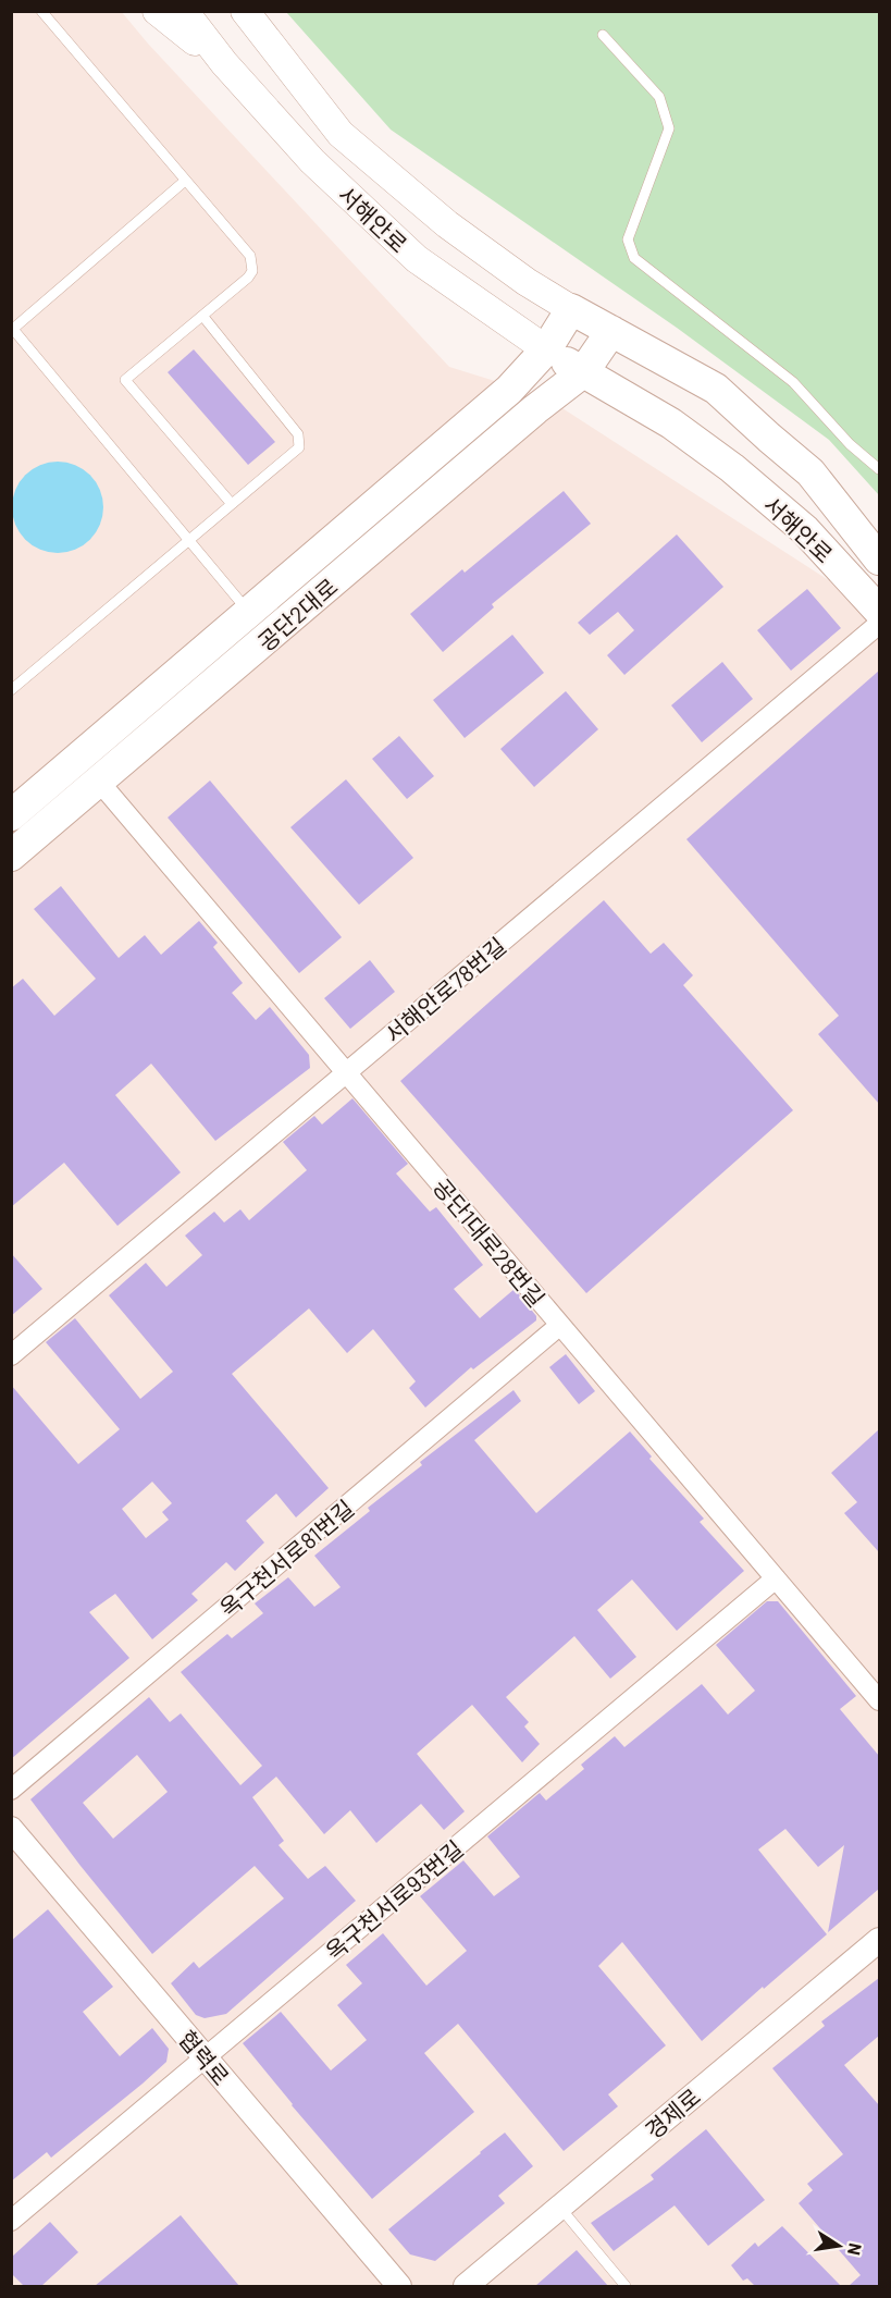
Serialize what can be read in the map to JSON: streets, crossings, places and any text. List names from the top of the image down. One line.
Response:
{"streets":{"main road":["서해안로","공단2대로"],"street":["서해안로78번길","공단1대로28번길","옥구천서로81번길","옥구천서로93번길","협력로","경제로"]},"crossings":[["서해안로","공단2대로"],["공단2대로","공단1대로28번길"],["서해안로78번길","공단1대로28번길"],["공단1대로28번길","옥구천서로81번길"],["공단1대로28번길","옥구천서로93번길"],["옥구천서로93번길","협력로"]],"north":"right"}
